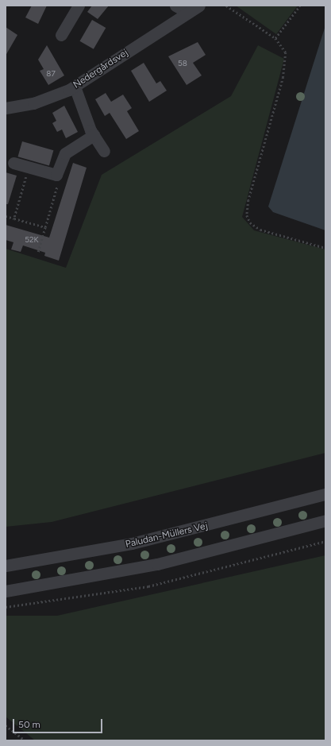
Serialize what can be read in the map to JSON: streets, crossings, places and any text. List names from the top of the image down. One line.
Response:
{"streets":{"street":["Nedergårdsvej","Paludan-Müllers Vej"]},"house_numbers":["58","87","52K"],"scale_bar":"50 m"}
